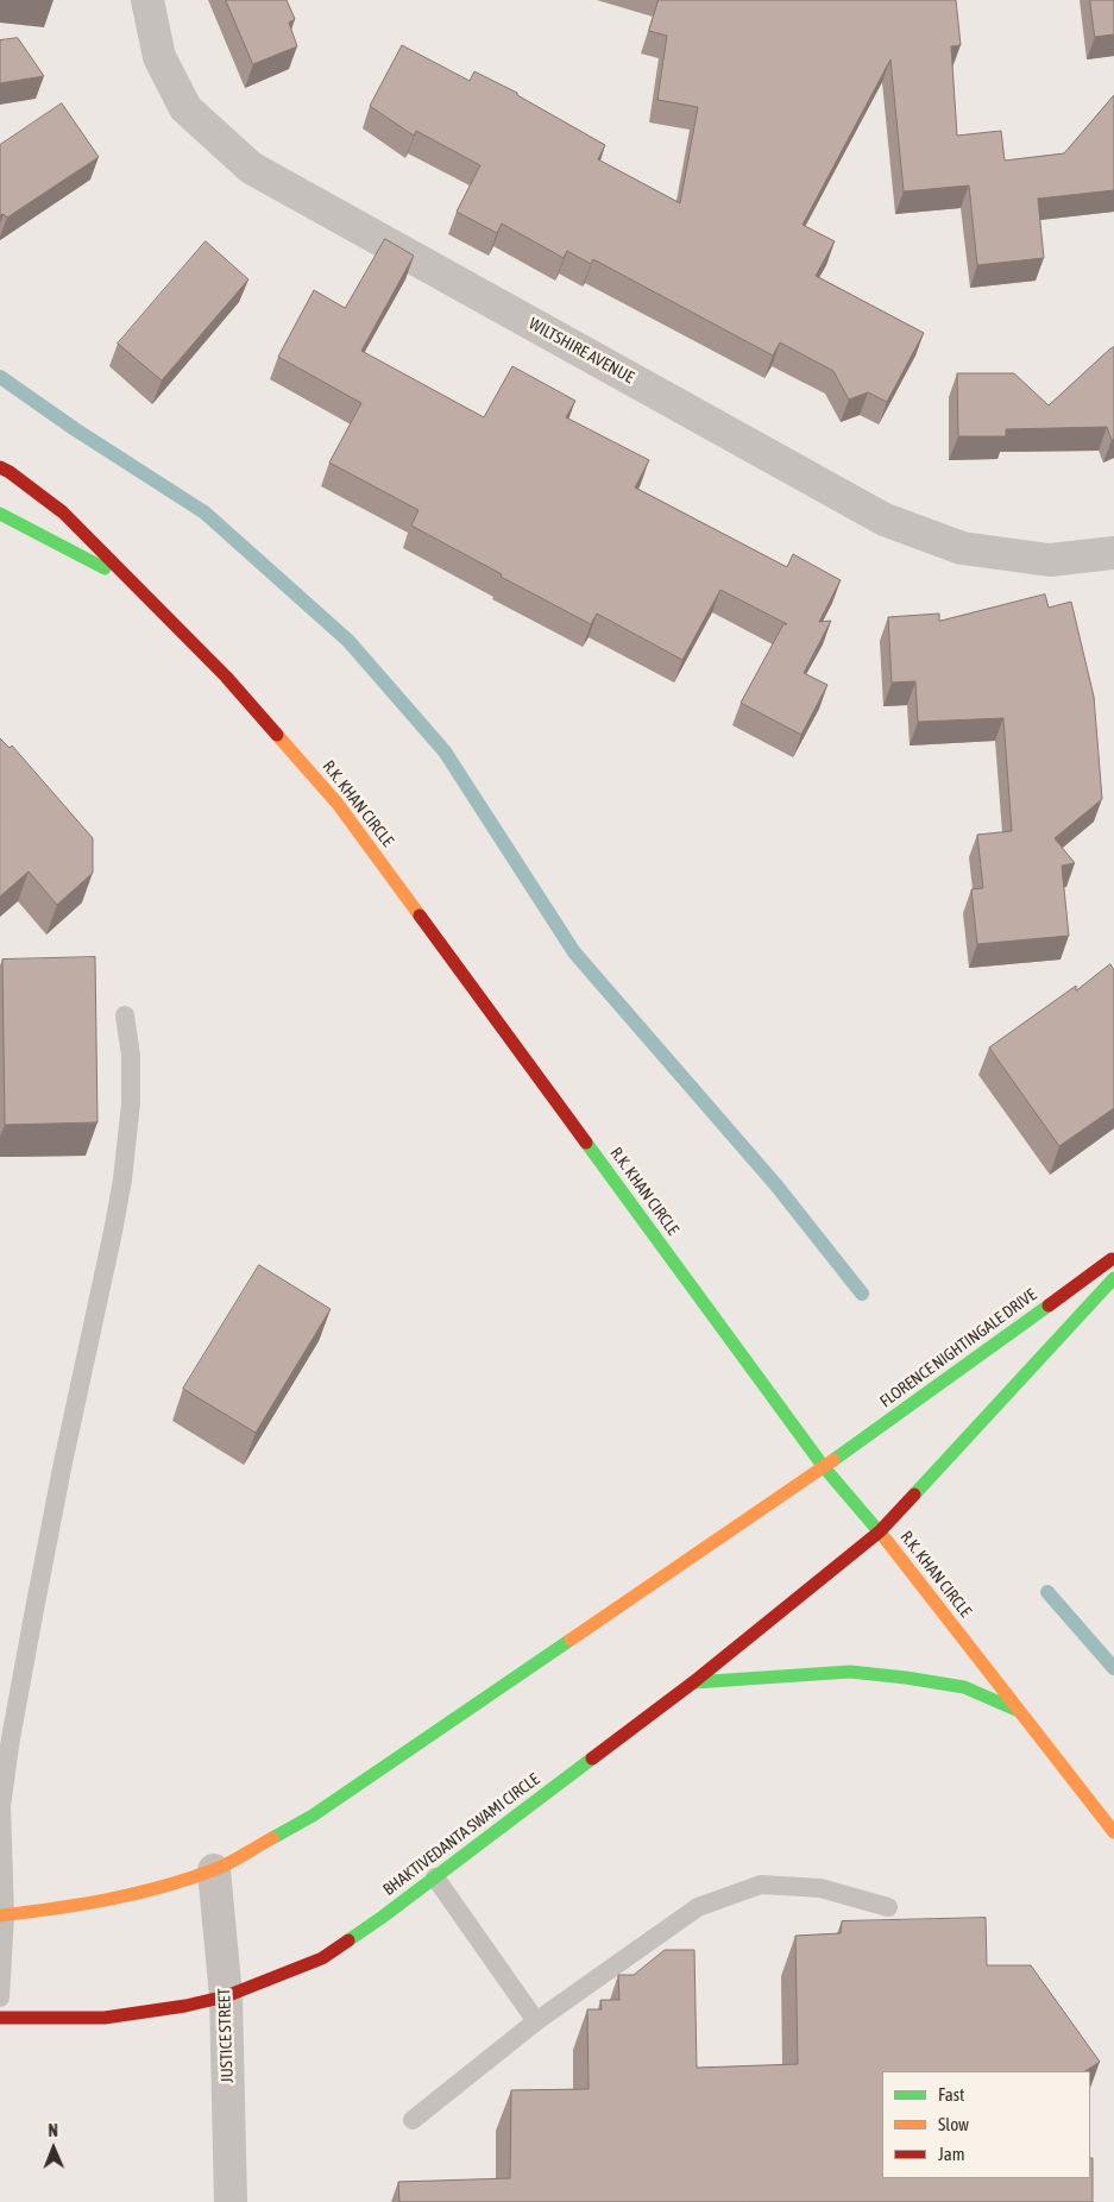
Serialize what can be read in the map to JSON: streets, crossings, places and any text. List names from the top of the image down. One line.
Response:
{"streets":{"street":["WILTSHIRE AVENUE","R.K. KHAN CIRCLE","FLORENCE NIGHTINGALE DRIVE","BHAKTIVEDANTA SWAMI CIRCLE","JUSTICE STREET"]},"crossings":[["R.K. KHAN CIRCLE","FLORENCE NIGHTINGALE DRIVE"],["R.K. KHAN CIRCLE","BHAKTIVEDANTA SWAMI CIRCLE"],["BHAKTIVEDANTA SWAMI CIRCLE","JUSTICE STREET"]],"legend":["Fast","Slow","Jam"],"north":"top"}
